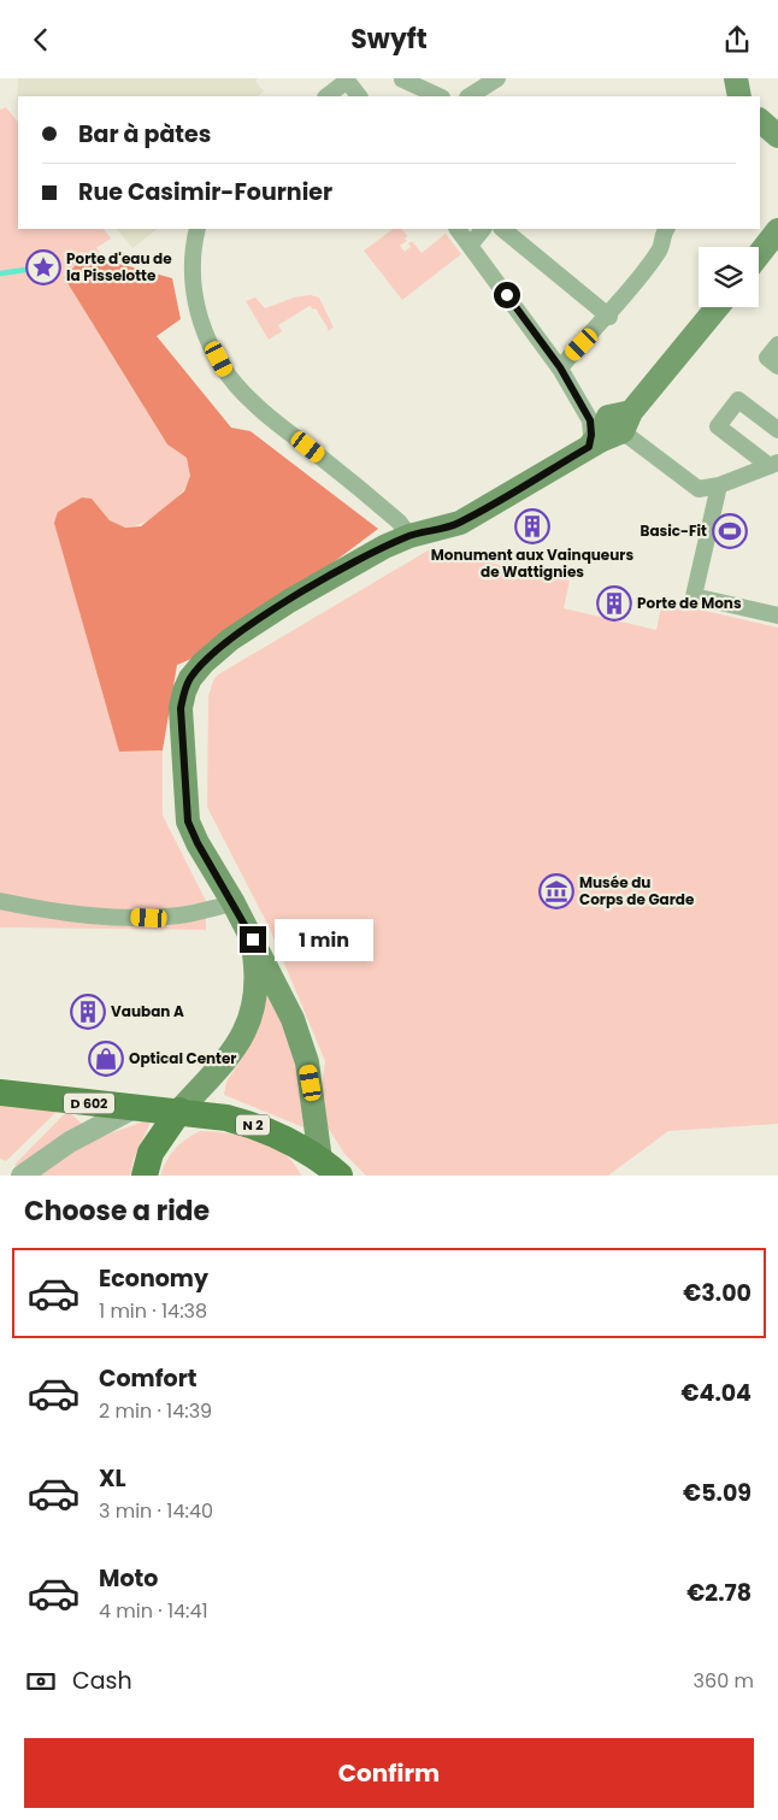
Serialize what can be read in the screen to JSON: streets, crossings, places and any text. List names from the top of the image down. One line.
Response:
{"streets":{"main road":["D 602","N 2"]},"crossings":[["D 602","N 2"]],"places":{"place":["Porte d'eau de la Pisselotte"],"building":["Monument aux Vainqueurs de Wattignies","Porte de Mons","Vauban A"],"sports":["Basic-Fit"],"museum":["Musée du Corps de Garde"],"shop":["Optical Center"]},"page":{"header":"Swyft","banner":["Bar à pàtes","Rue Casimir-Fournier"],"bubble":"1 min","heading":"Choose a ride","list":[{"name":"Economy","note":"1 min · 14:38","value":"€3.00"},{"name":"Comfort","note":"2 min · 14:39","value":"€4.04"},{"name":"XL","note":"3 min · 14:40","value":"€5.09"},{"name":"Moto","note":"4 min · 14:41","value":"€2.78"}],"pay":["Cash","360 m"],"buttons":"Confirm"}}
